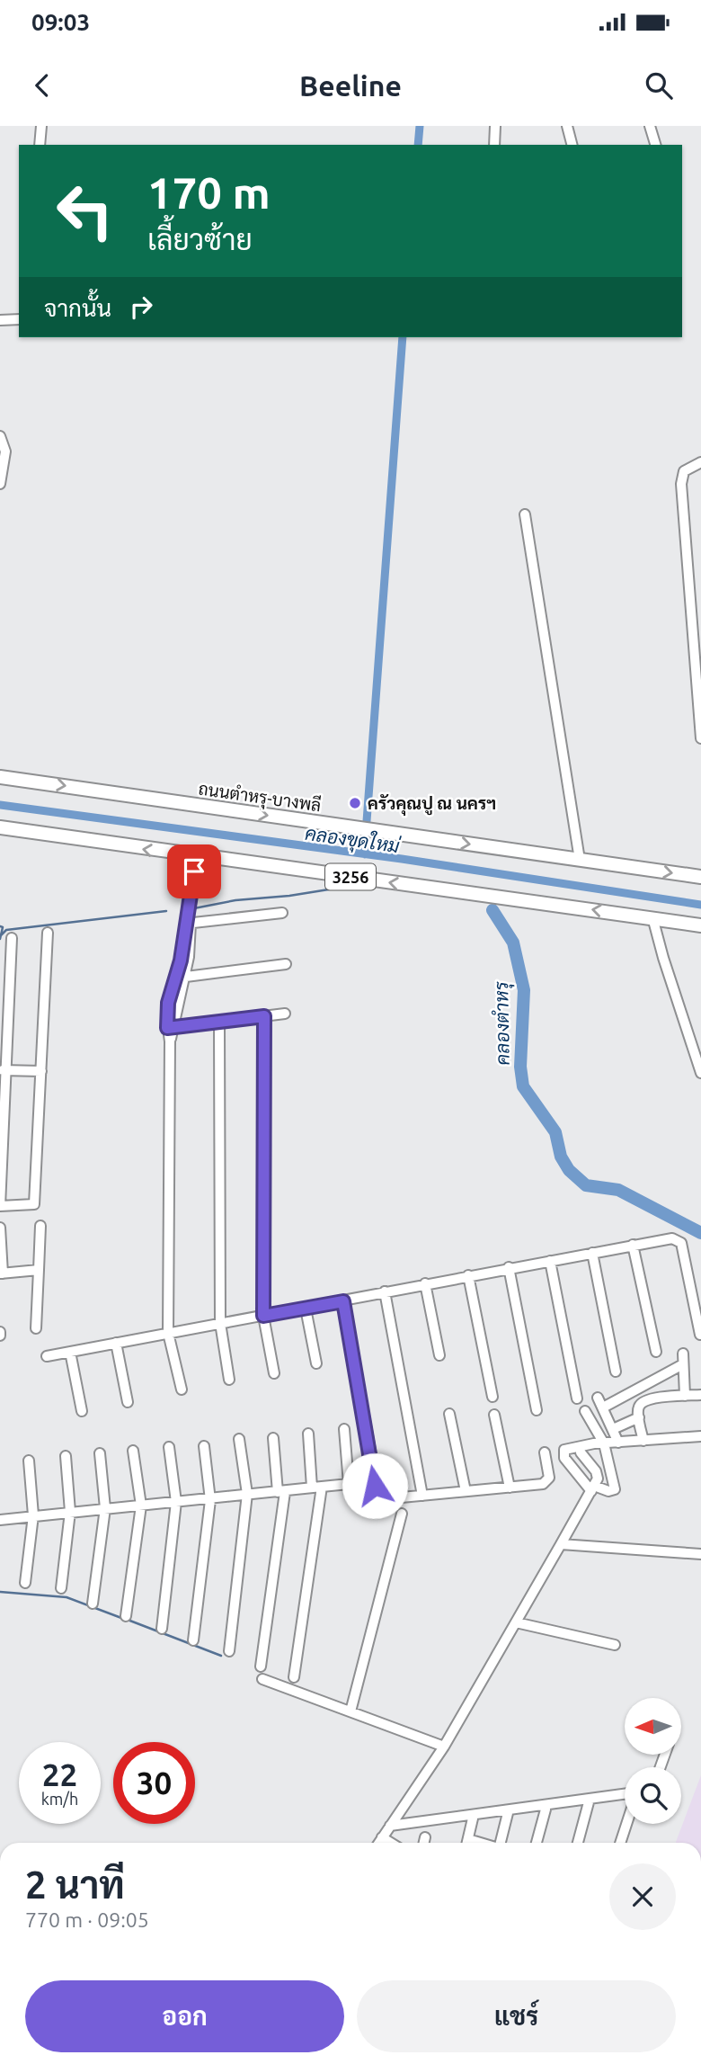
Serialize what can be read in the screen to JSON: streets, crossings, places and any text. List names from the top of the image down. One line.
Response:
{"streets":{"main road":["ถนนตำหรุ-บางพลี","3256"]},"water":["คลองขุดใหม่","คลองตำหรุ"],"places":["ครัวคุณปู ณ นครฯ"],"north":"left","page":{"status":"09:03","header":"Beeline","turn":["170 m","เลี้ยวซ้าย"],"then":"จากนั้น","speed":"22 km/h","limit":"30","heading":["2 นาที","770 m · 09:05"],"buttons":["ออก","แชร์"]}}
